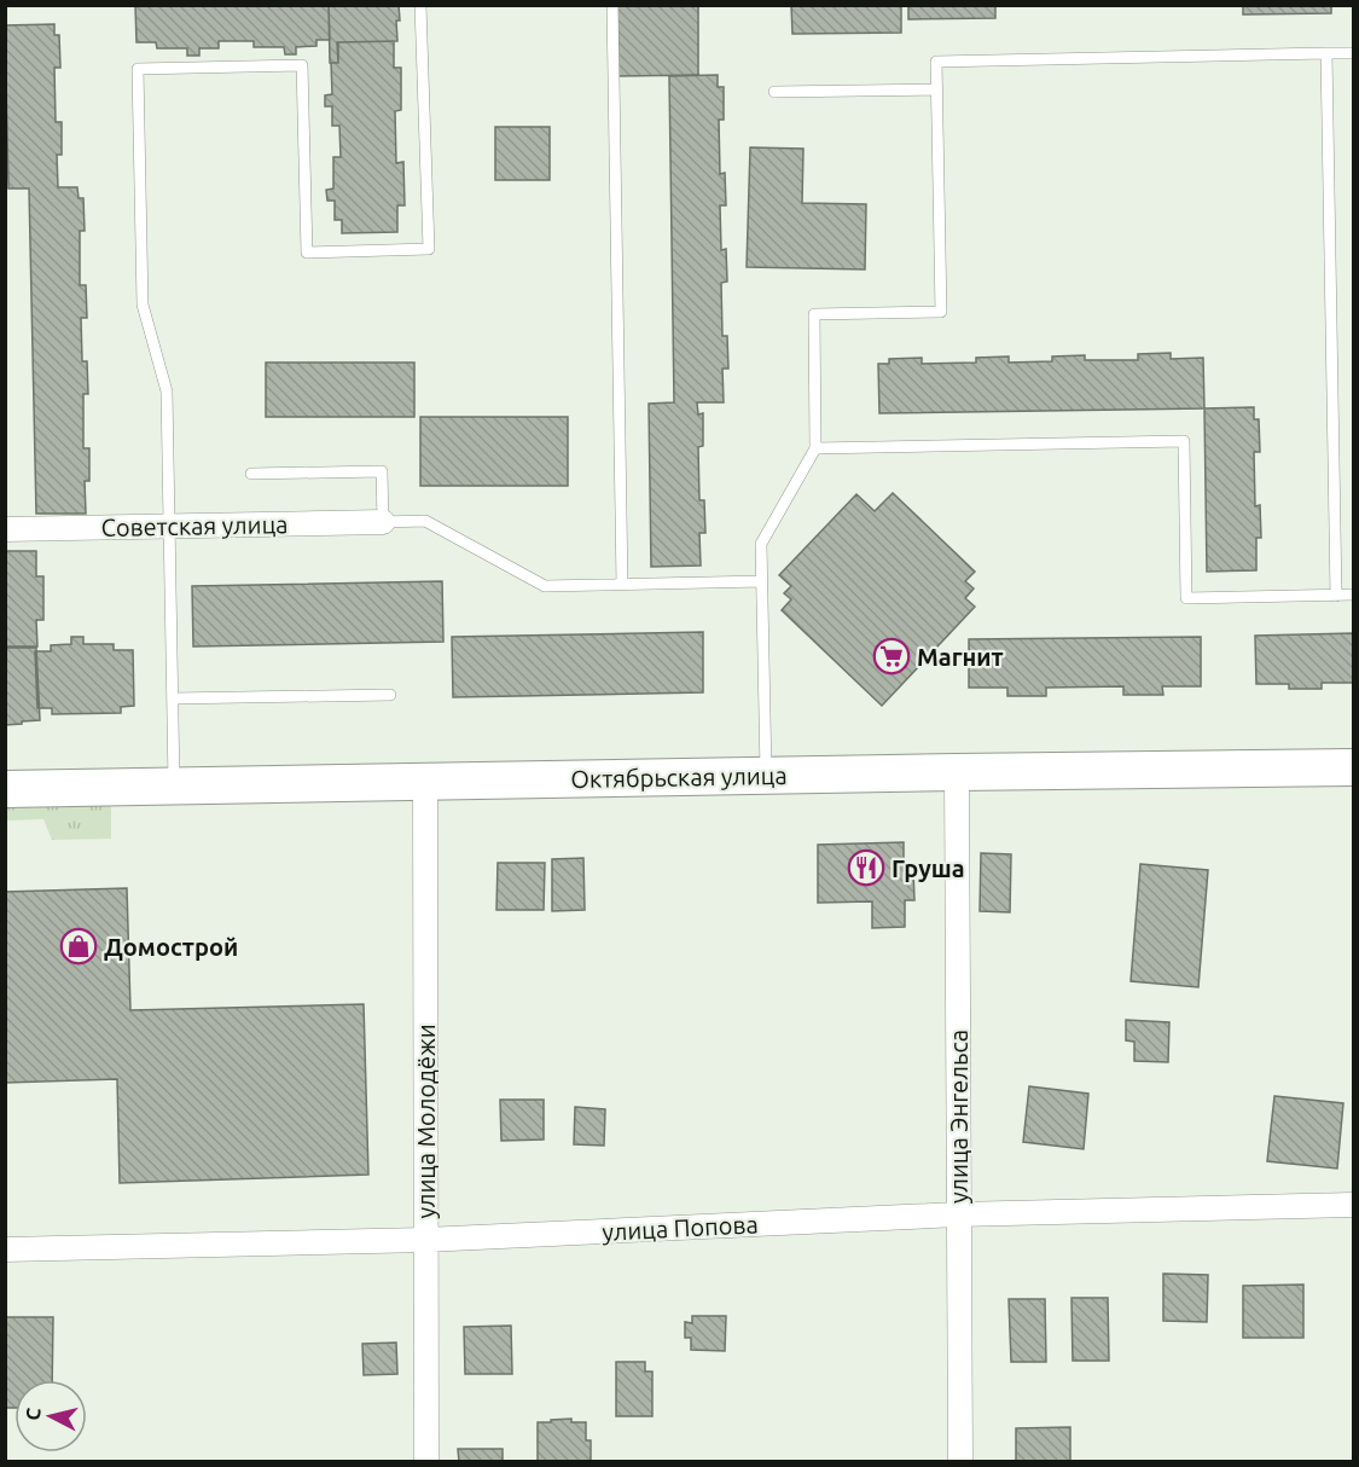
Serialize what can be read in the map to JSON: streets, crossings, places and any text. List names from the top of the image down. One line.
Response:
{"streets":{"main road":["Октябрьская улица"],"street":["Советская улица","улица Энгельса","улица Молодёжи","улица Попова"]},"crossings":[["Октябрьская улица","улица Энгельса"],["Октябрьская улица","улица Молодёжи"],["улица Энгельса","улица Попова"],["улица Молодёжи","улица Попова"]],"places":{"supermarket":["Магнит"],"restaurant":["Груша"],"shop":["Домострой"]},"north":"left"}
